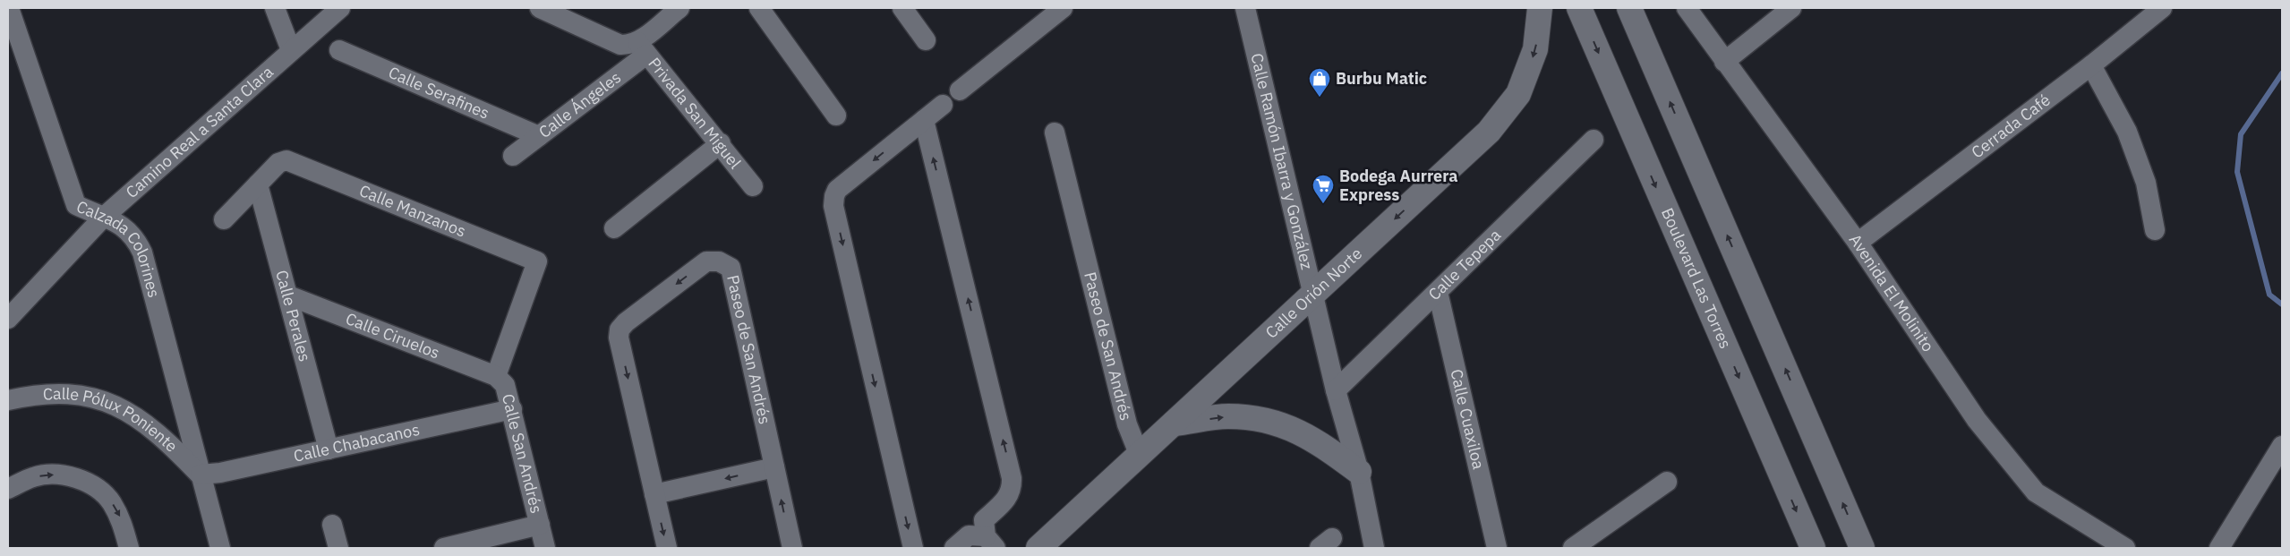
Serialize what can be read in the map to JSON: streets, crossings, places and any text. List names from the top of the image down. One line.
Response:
{"streets":{"main road":["Boulevard Las Torres","Calle Orión Norte"],"street":["Calle Serafines","Calle Ángeles","Privada San Miguel","Cerrada Café","Camino Real a Santa Clara","Calle Ramón Ibarra y González","Calle Manzanos","Calzada Colorines","Calle Tepepa","Avenida El Molinito","Calle Perales","Calle Ciruelos","Paseo de San Andrés","Calle Cuaxiloa","Calle Pólux Poniente","Calle Chabacanos","Calle San Andrés"]},"crossings":[["Calle Serafines","Calle Ángeles"],["Calle Ángeles","Privada San Miguel"],["Cerrada Café","Avenida El Molinito"],["Camino Real a Santa Clara","Calzada Colorines"],["Calle Ramón Ibarra y González","Calle Tepepa"],["Calle Ramón Ibarra y González","Calle Orión Norte"],["Calle Manzanos","Calle Perales"],["Calle Manzanos","Calle San Andrés"],["Calzada Colorines","Calle Pólux Poniente"],["Calzada Colorines","Calle Chabacanos"],["Calle Tepepa","Calle Cuaxiloa"],["Calle Orión Norte","Paseo de San Andrés"],["Calle Perales","Calle Ciruelos"],["Calle Perales","Calle Chabacanos"],["Calle Ciruelos","Calle San Andrés"],["Calle Pólux Poniente","Calle Chabacanos"],["Calle Chabacanos","Calle San Andrés"]],"one_way":["Calle Orión Norte"],"places":{"shop":["Burbu Matic"],"supermarket":["Bodega Aurrera Express"]}}
